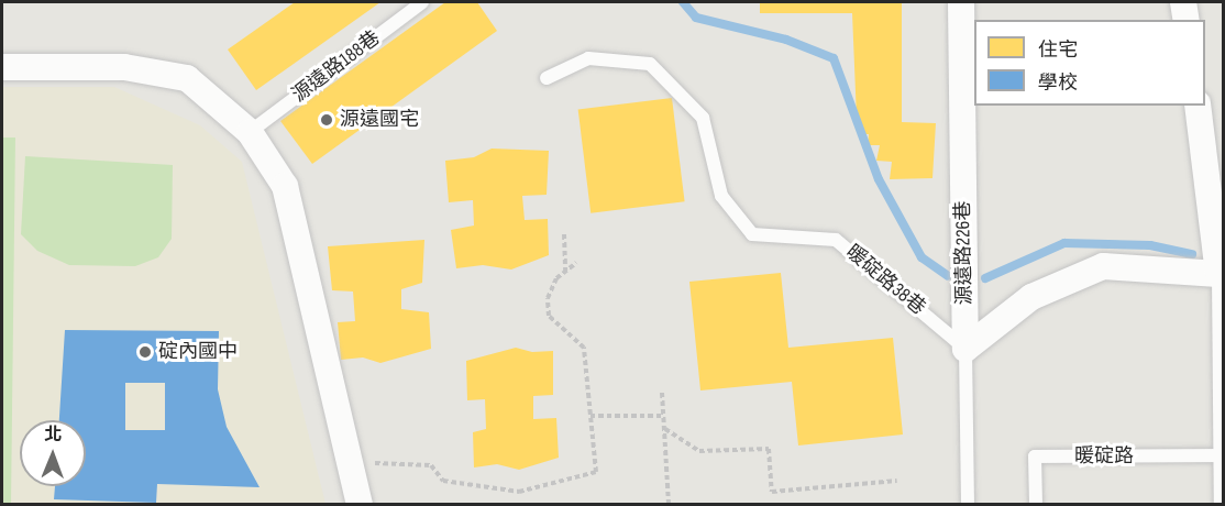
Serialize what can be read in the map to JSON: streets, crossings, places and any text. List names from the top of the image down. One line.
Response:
{"streets":{"street":["源遠路226巷"],"lane":["源遠路188巷","暖碇路38巷","暖碇路"]},"crossings":[["源遠路226巷","暖碇路38巷"]],"places":["源遠國宅","碇內國中"],"legend":["住宅","學校"],"north":"top"}
